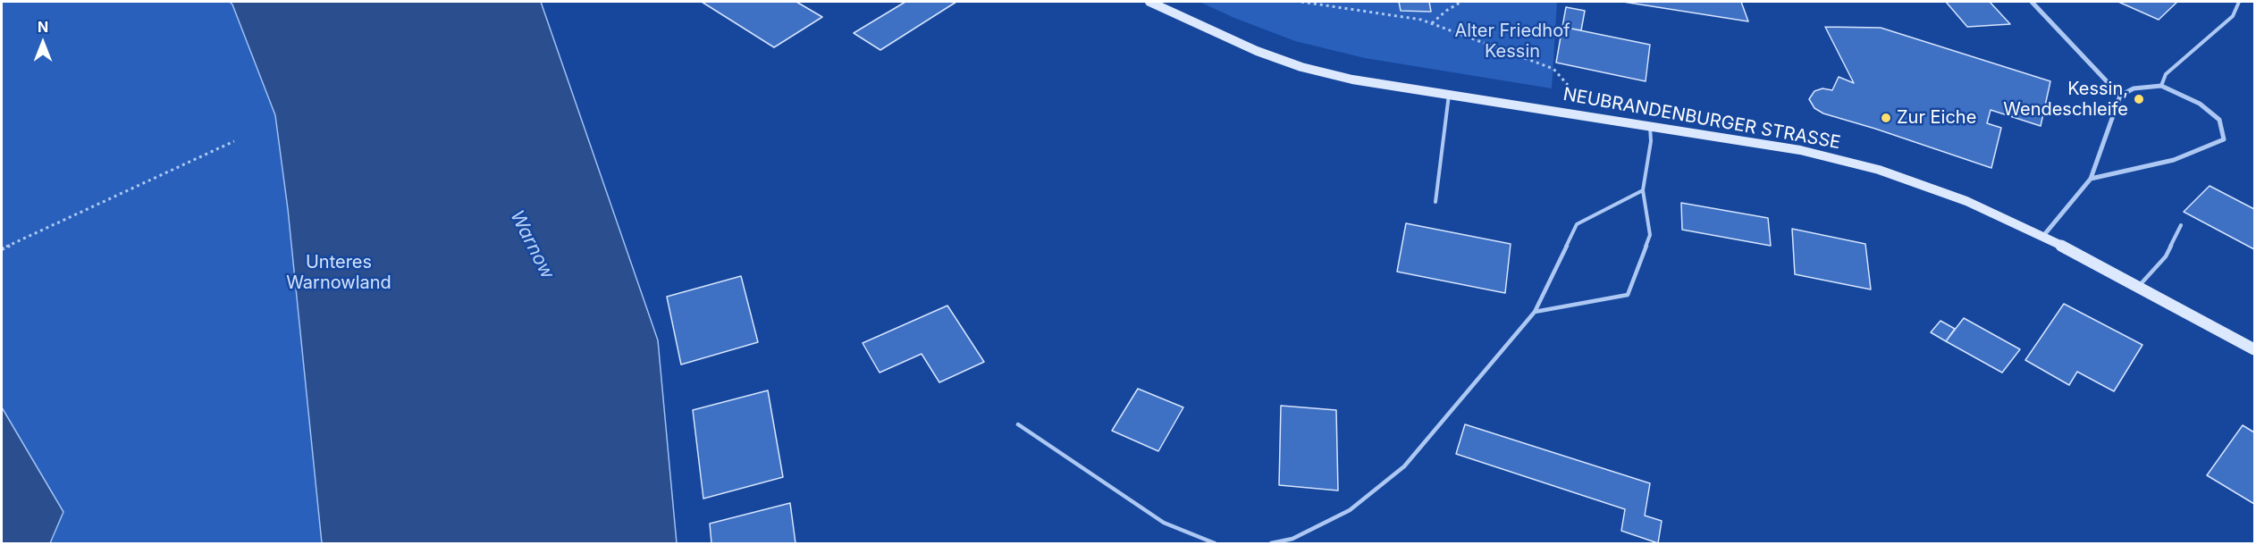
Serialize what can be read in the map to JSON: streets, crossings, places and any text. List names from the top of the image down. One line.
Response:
{"streets":{"main road":["NEUBRANDENBURGER STRASSE"]},"water":["Warnow"],"parks":["Alter Friedhof Kessin","Unteres Warnowland"],"places":["Kessin, Wendeschleife","Zur Eiche"],"north":"top"}
